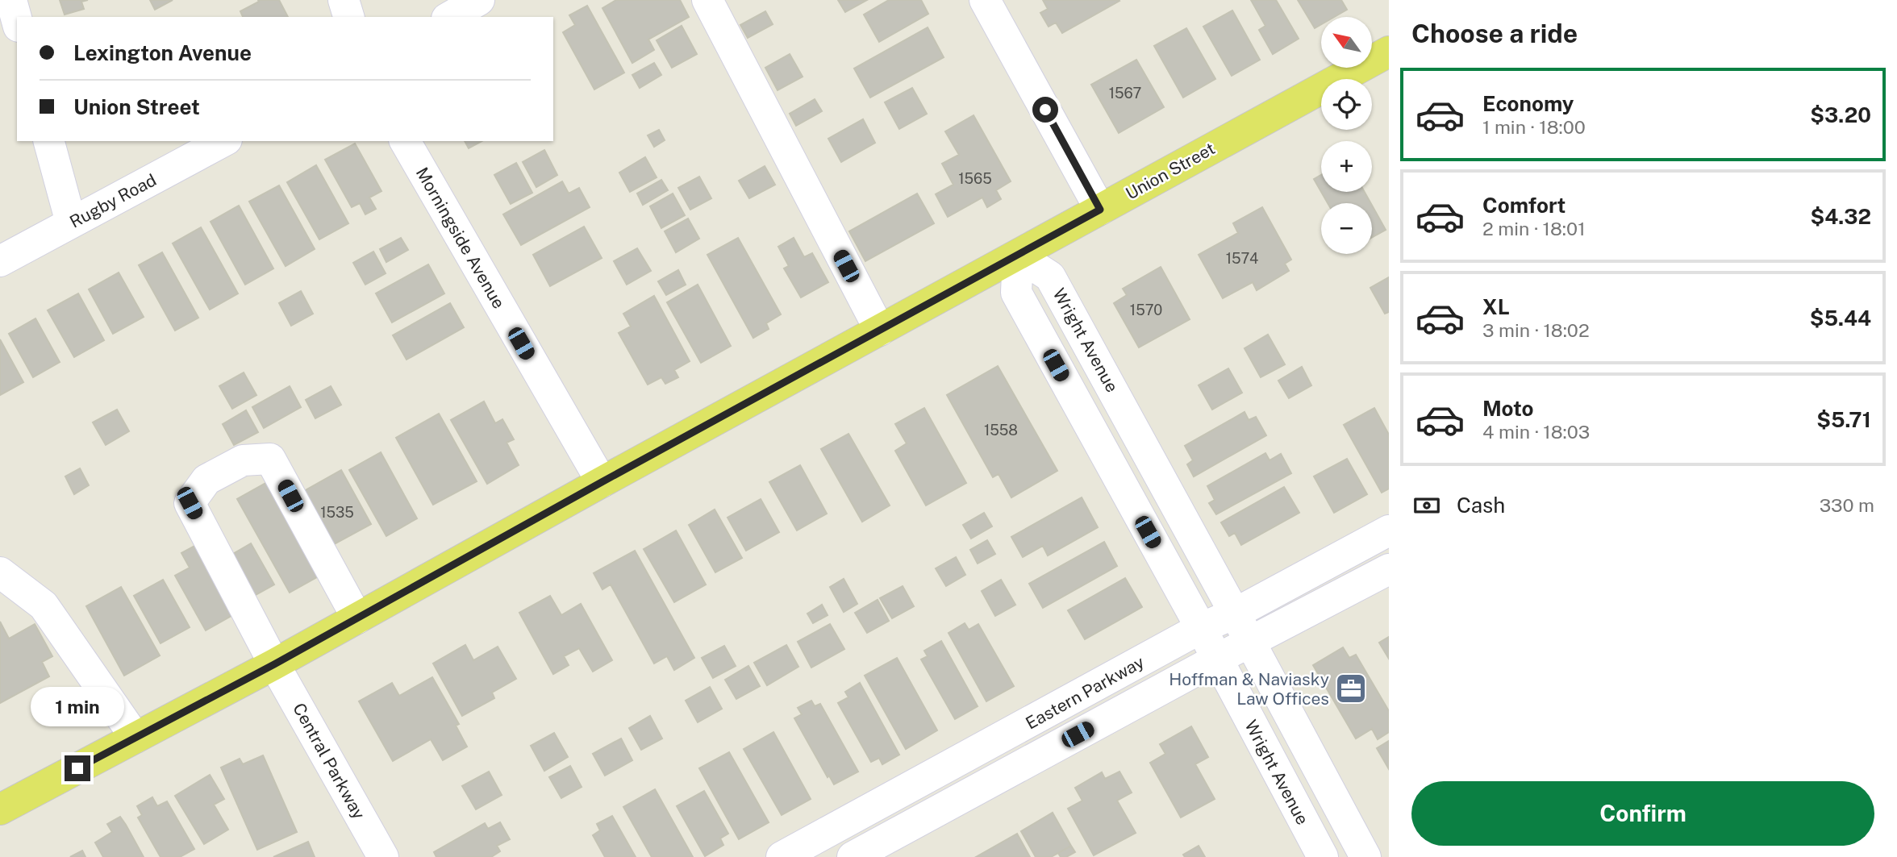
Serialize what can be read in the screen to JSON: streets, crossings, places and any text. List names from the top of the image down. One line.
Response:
{"streets":{"main road":["Union Street"],"street":["Rugby Road","Morningside Avenue","Wright Avenue","Eastern Parkway","Central Parkway"]},"crossings":[["Union Street","Morningside Avenue"],["Union Street","Wright Avenue"],["Union Street","Central Parkway"],["Wright Avenue","Eastern Parkway"]],"places":{"office":["Hoffman & Naviasky Law Offices"]},"house_numbers":["1567","1565","1574","1570","1558","1535"],"north":"top left","page":{"heading":"Choose a ride","map_buttons":["+","−"],"banner":["Lexington Avenue","Union Street"],"list":[{"name":"Economy","note":"1 min · 18:00","value":"$3.20"},{"name":"Comfort","note":"2 min · 18:01","value":"$4.32"},{"name":"XL","note":"3 min · 18:02","value":"$5.44"},{"name":"Moto","note":"4 min · 18:03","value":"$5.71"}],"pay":["Cash","330 m"],"bubble":"1 min","buttons":"Confirm"}}
